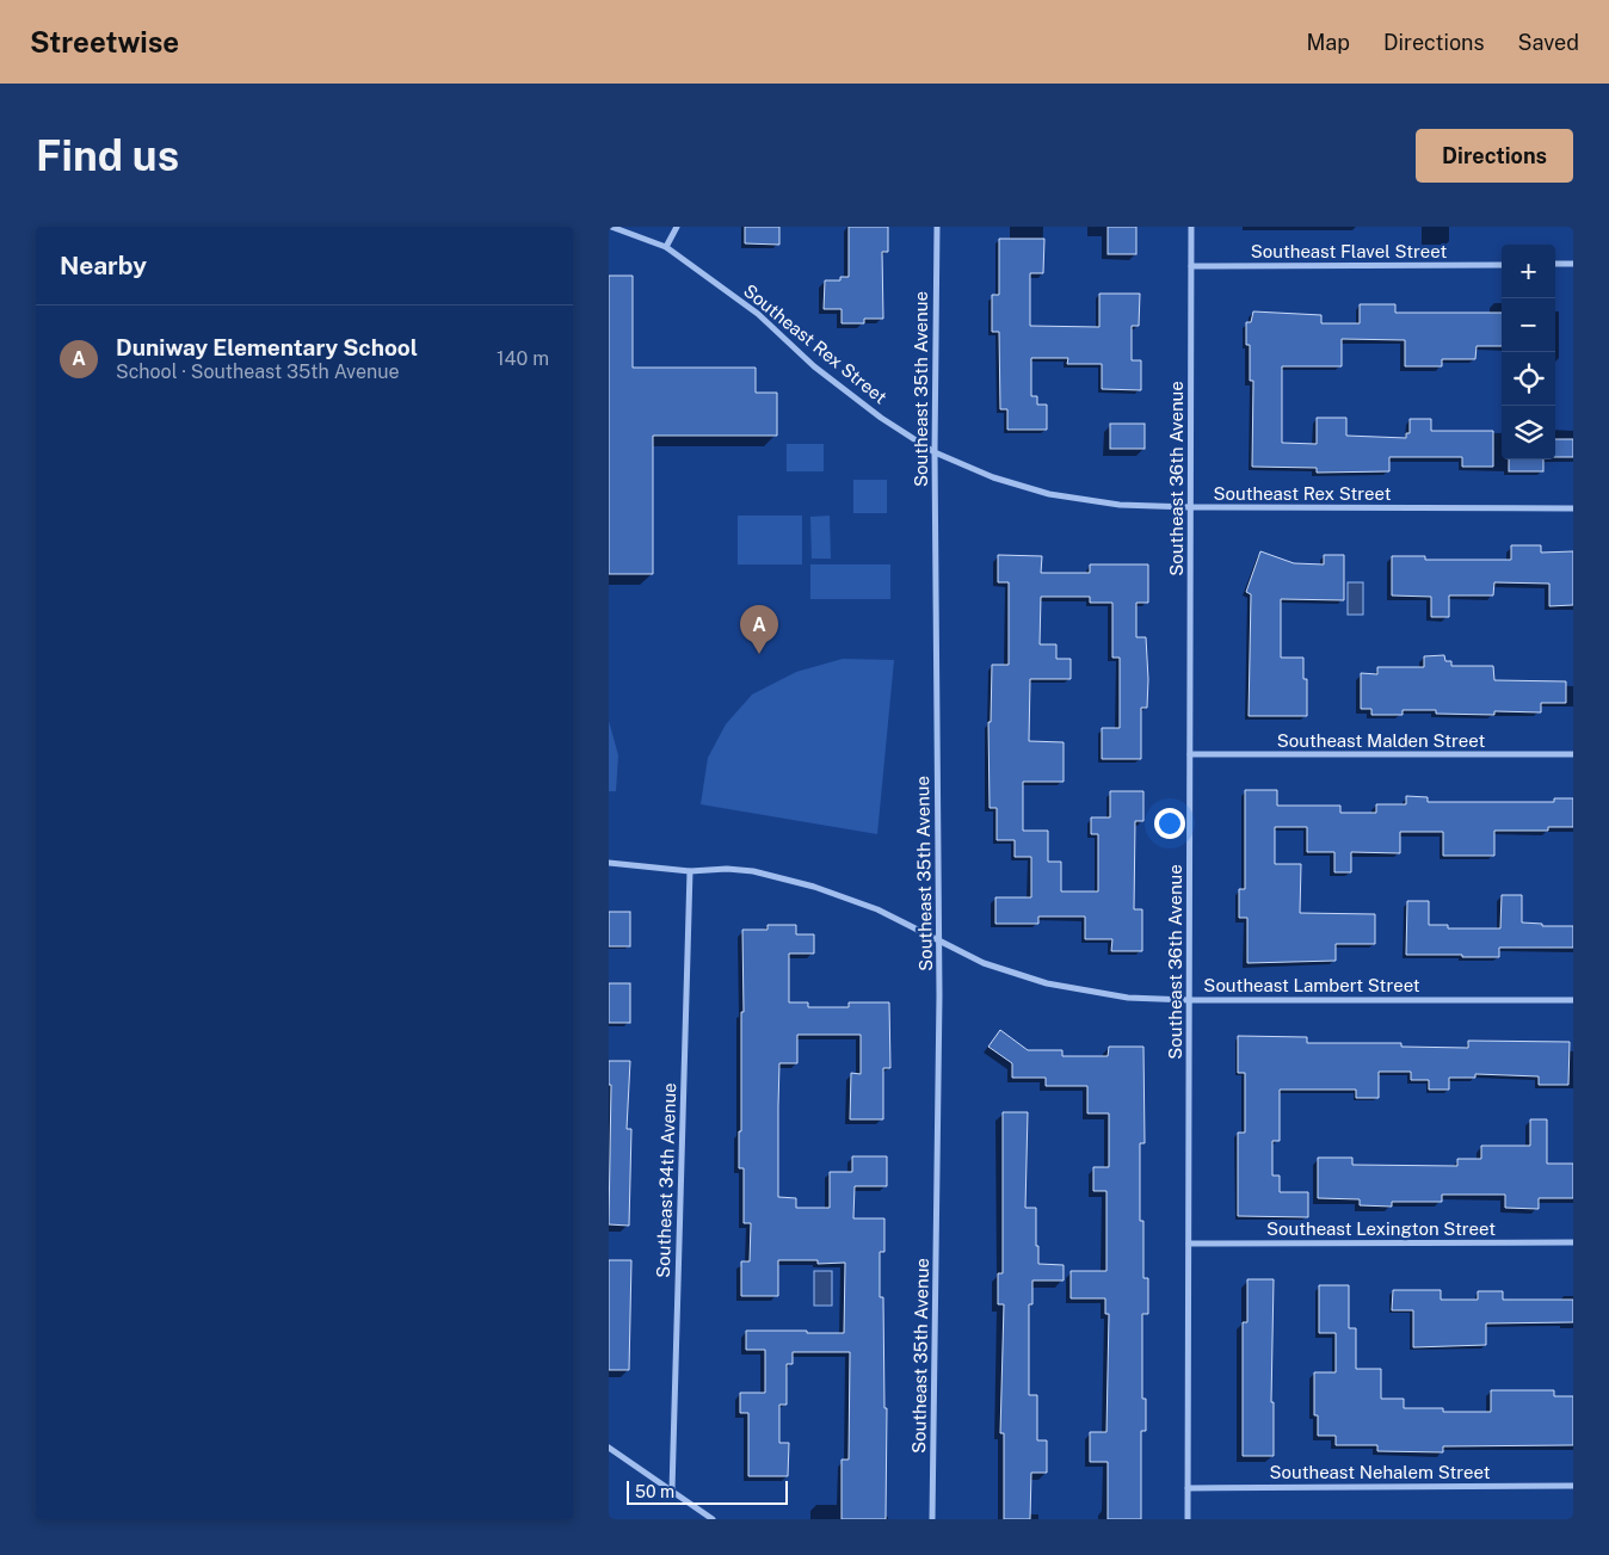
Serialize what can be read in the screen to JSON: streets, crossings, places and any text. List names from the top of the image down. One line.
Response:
{"streets":{"street":["Southeast Flavel Street","Southeast Rex Street","Southeast 35th Avenue","Southeast 36th Avenue","Southeast Malden Street","Southeast Lambert Street","Southeast 34th Avenue","Southeast Lexington Street","Southeast Nehalem Street"]},"crossings":[["Southeast Flavel Street","Southeast 36th Avenue"],["Southeast Rex Street","Southeast 35th Avenue"],["Southeast Rex Street","Southeast 36th Avenue"],["Southeast 35th Avenue","Southeast Lambert Street"],["Southeast 36th Avenue","Southeast Malden Street"],["Southeast 36th Avenue","Southeast Lambert Street"],["Southeast 36th Avenue","Southeast Lexington Street"],["Southeast 36th Avenue","Southeast Nehalem Street"],["Southeast Lambert Street","Southeast 34th Avenue"]],"scale_bar":"50 m","page":{"header":"Streetwise","nav":["Map","Directions","Saved"],"buttons":"Directions","title":"Find us","heading":"Nearby","map_buttons":["+","−"],"list":[{"mark":"A","name":"Duniway Elementary School","note":"School · Southeast 35th Avenue","value":"140 m"}],"pins":"A","scale":"50 m"}}
